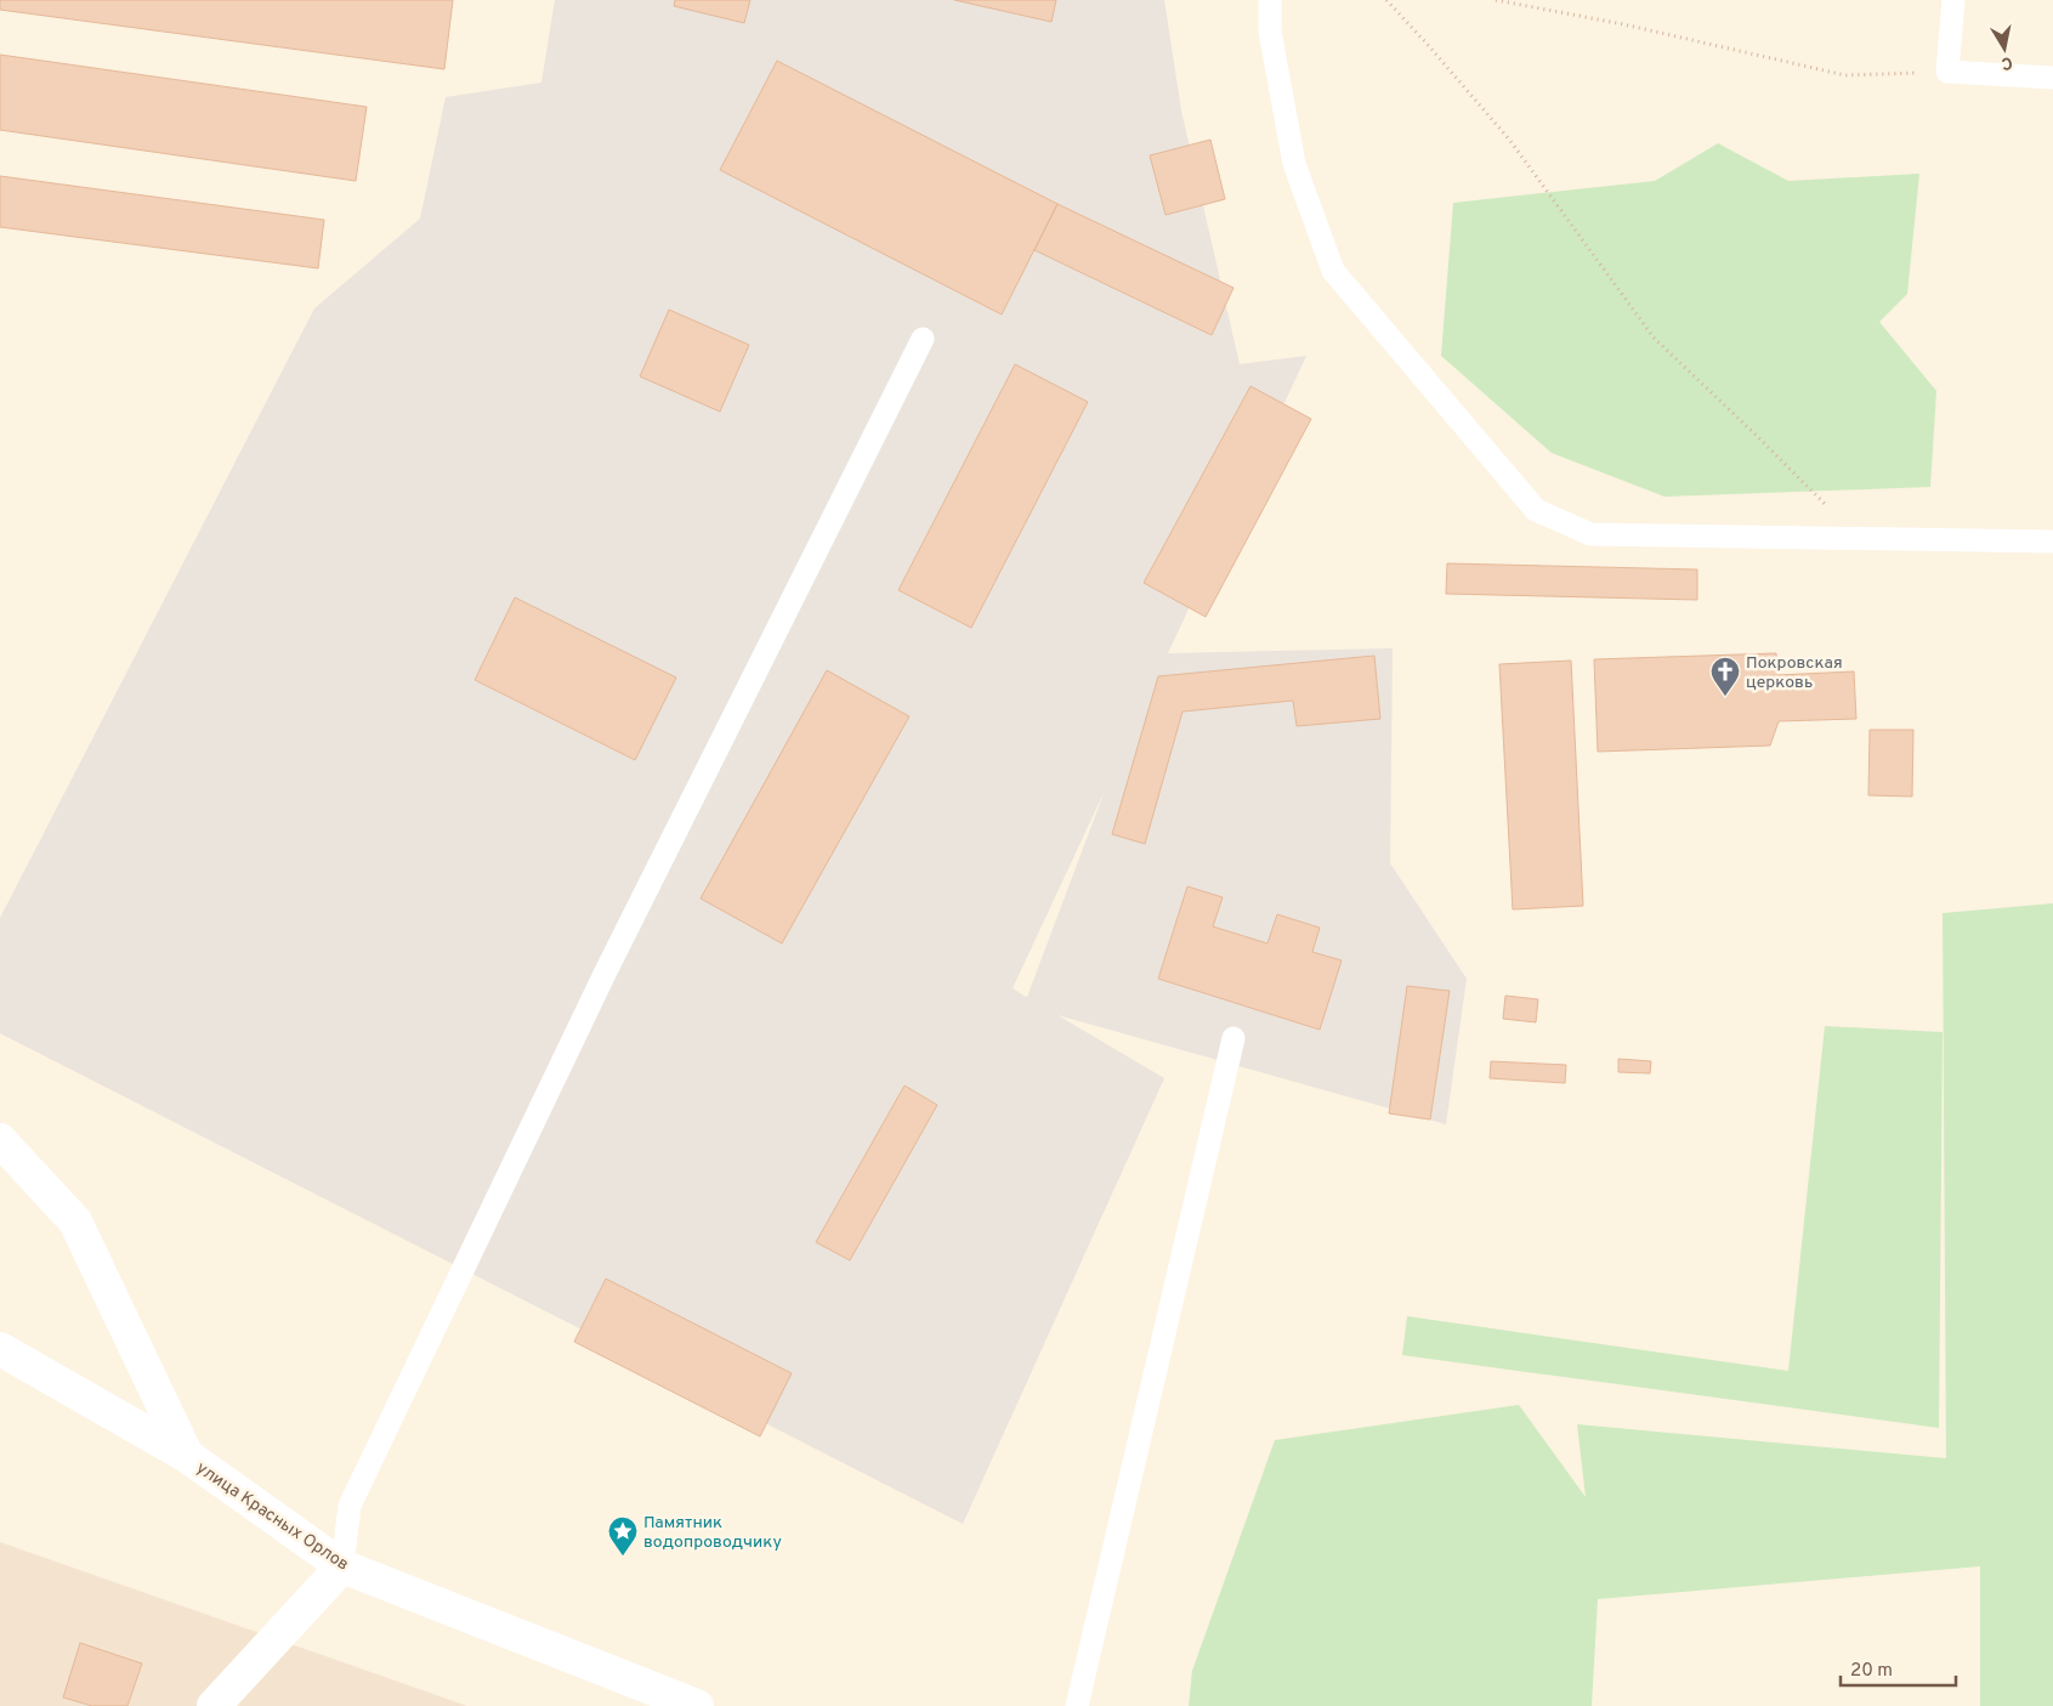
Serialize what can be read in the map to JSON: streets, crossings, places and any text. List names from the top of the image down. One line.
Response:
{"streets":{"street":["улица Красных Орлов"]},"places":{"church":["Покровская церковь"],"place":["Памятник водопроводчику"]},"scale_bar":"20 m","north":"bottom"}
